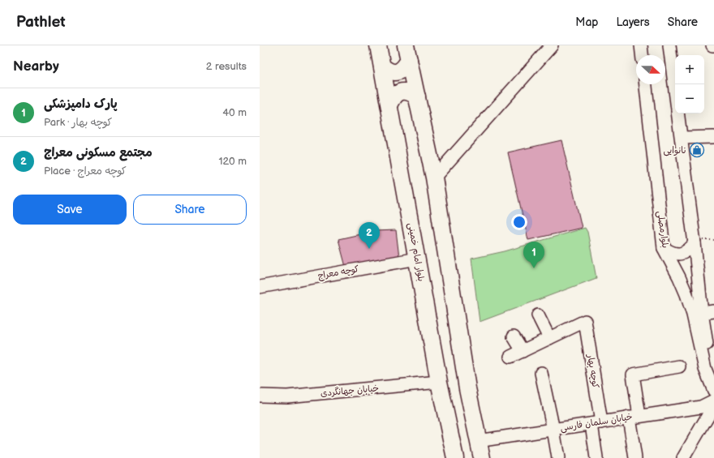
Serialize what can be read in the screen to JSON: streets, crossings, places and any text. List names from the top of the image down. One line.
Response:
{"streets":{"main road":["بلوار امام خمینی"],"street":["بلوارمصلی","کوچه معراج","کوچه بهار","خیابان جهانگردی","خیابان سلمان فارسی"]},"crossings":[["بلوار امام خمینی","کوچه معراج"],["بلوار امام خمینی","خیابان جهانگردی"],["کوچه بهار","خیابان سلمان فارسی"]],"places":{"shop":["نانوایی"]},"north":"right","page":{"header":"Pathlet","nav":["Map","Layers","Share"],"heading":["Nearby","2 results"],"map_buttons":["+","−"],"list":[{"mark":"1","name":"پارک دامپزشکی","note":"Park · کوچه بهار","value":"40 m"},{"mark":"2","name":"مجتمع مسکونی معراج","note":"Place · کوچه معراج","value":"120 m"}],"buttons":["Save","Share"],"pins":["2","1"]}}
